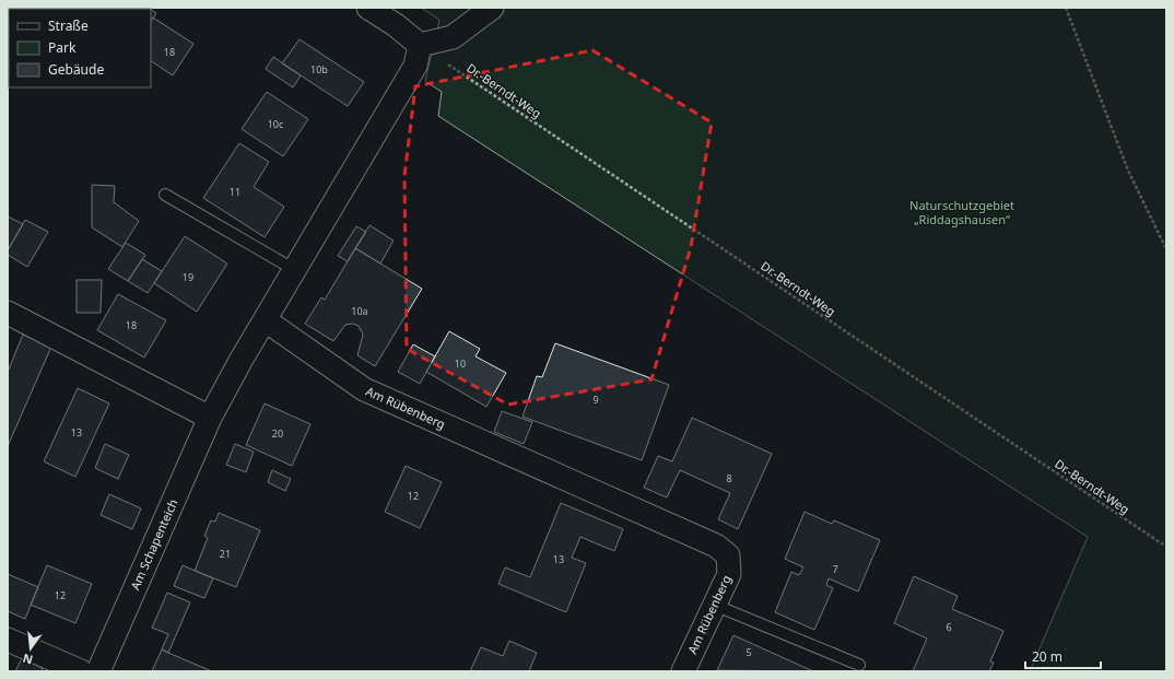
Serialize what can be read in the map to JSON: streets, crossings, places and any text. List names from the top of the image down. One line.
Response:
{"streets":{"street":["Am Rübenberg","Am Schapenteich"],"path":["Dr.-Berndt-Weg"]},"crossings":[["Am Rübenberg","Am Schapenteich"]],"parks":["Naturschutzgebiet „Riddagshausen“"],"house_numbers":["18","10b","10c","11","19","10a","18","10","9","13","20","8","12","21","13","7","12","6","5"],"legend":["Straße","Park","Gebäude"],"scale_bar":"20 m","north":"bottom"}
